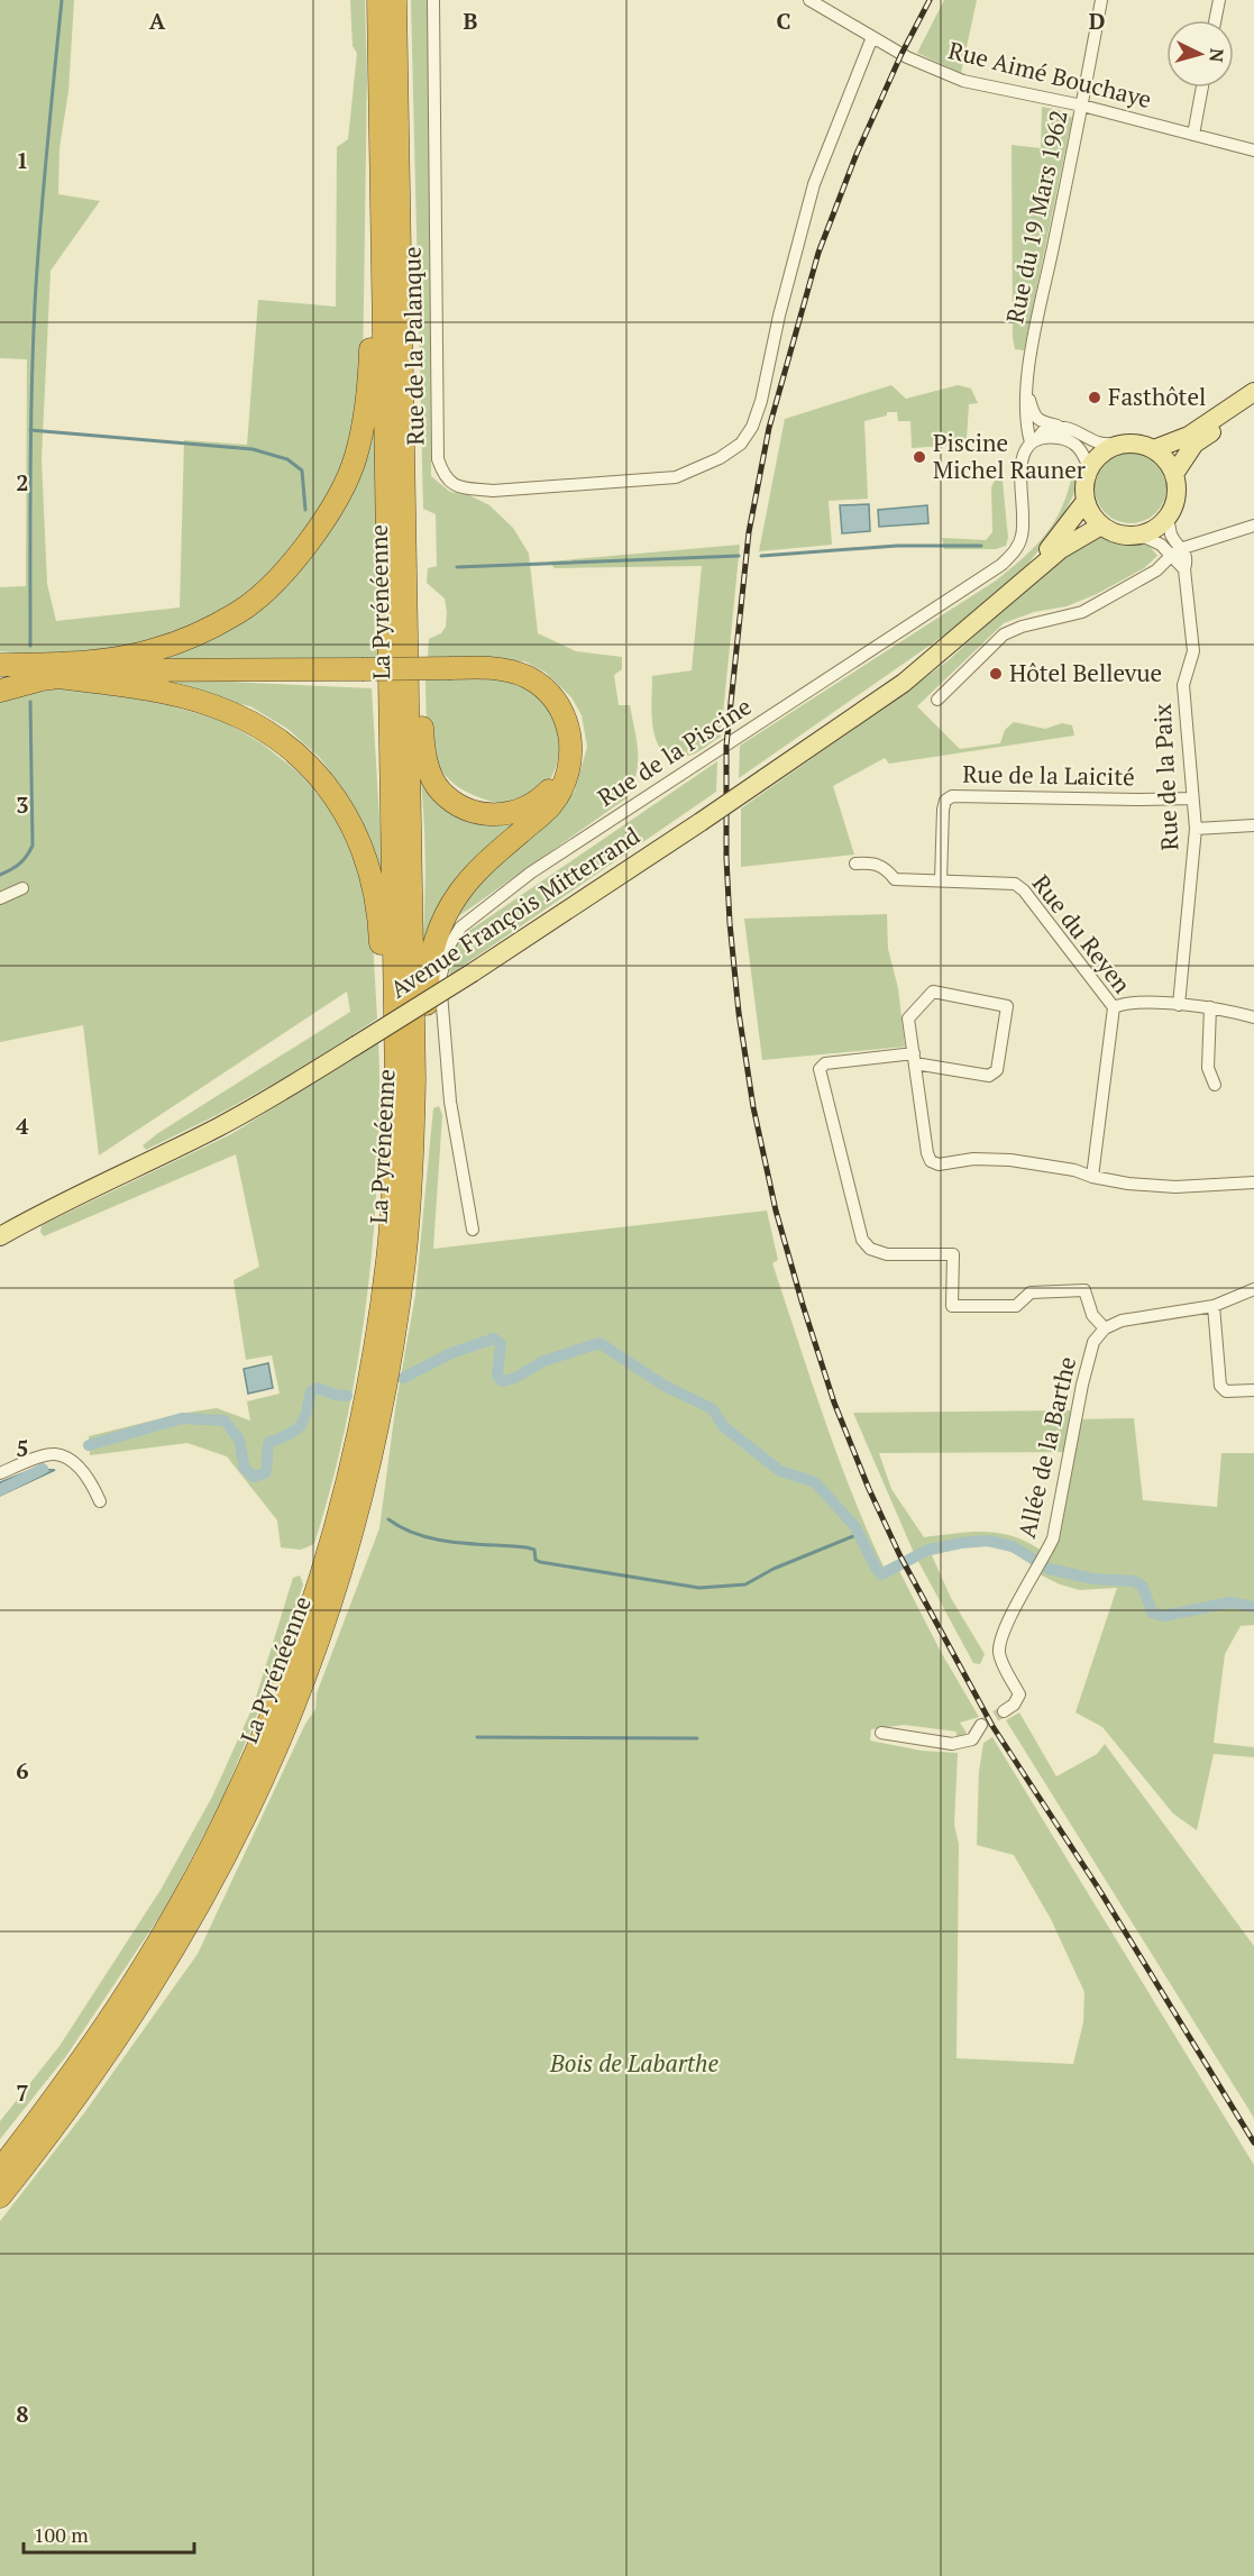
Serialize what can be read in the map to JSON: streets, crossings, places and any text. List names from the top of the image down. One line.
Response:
{"streets":{"highway":["La Pyrénéenne"],"main road":["Avenue François Mitterrand"],"street":["Rue Aimé Bouchaye","Rue du 19 Mars 1962","Rue de la Palanque","Rue de la Piscine","Rue de la Laicité","Rue de la Paix","Rue du Reyen","Allée de la Barthe"]},"crossings":[["Rue Aimé Bouchaye","Rue du 19 Mars 1962"],["Rue Aimé Bouchaye","Rue de la Palanque"],["Rue du 19 Mars 1962","Rue de la Piscine"],["Rue de la Laicité","Rue de la Paix"],["Rue de la Laicité","Rue du Reyen"]],"parks":["Bois de Labarthe"],"places":["Fasthôtel","Piscine Michel Rauner","Hôtel Bellevue"],"scale_bar":"100 m","north":"right","grid":{"columns":["A","B","C","D"],"rows":["1","2","3","4","5","6","7","8"]}}
